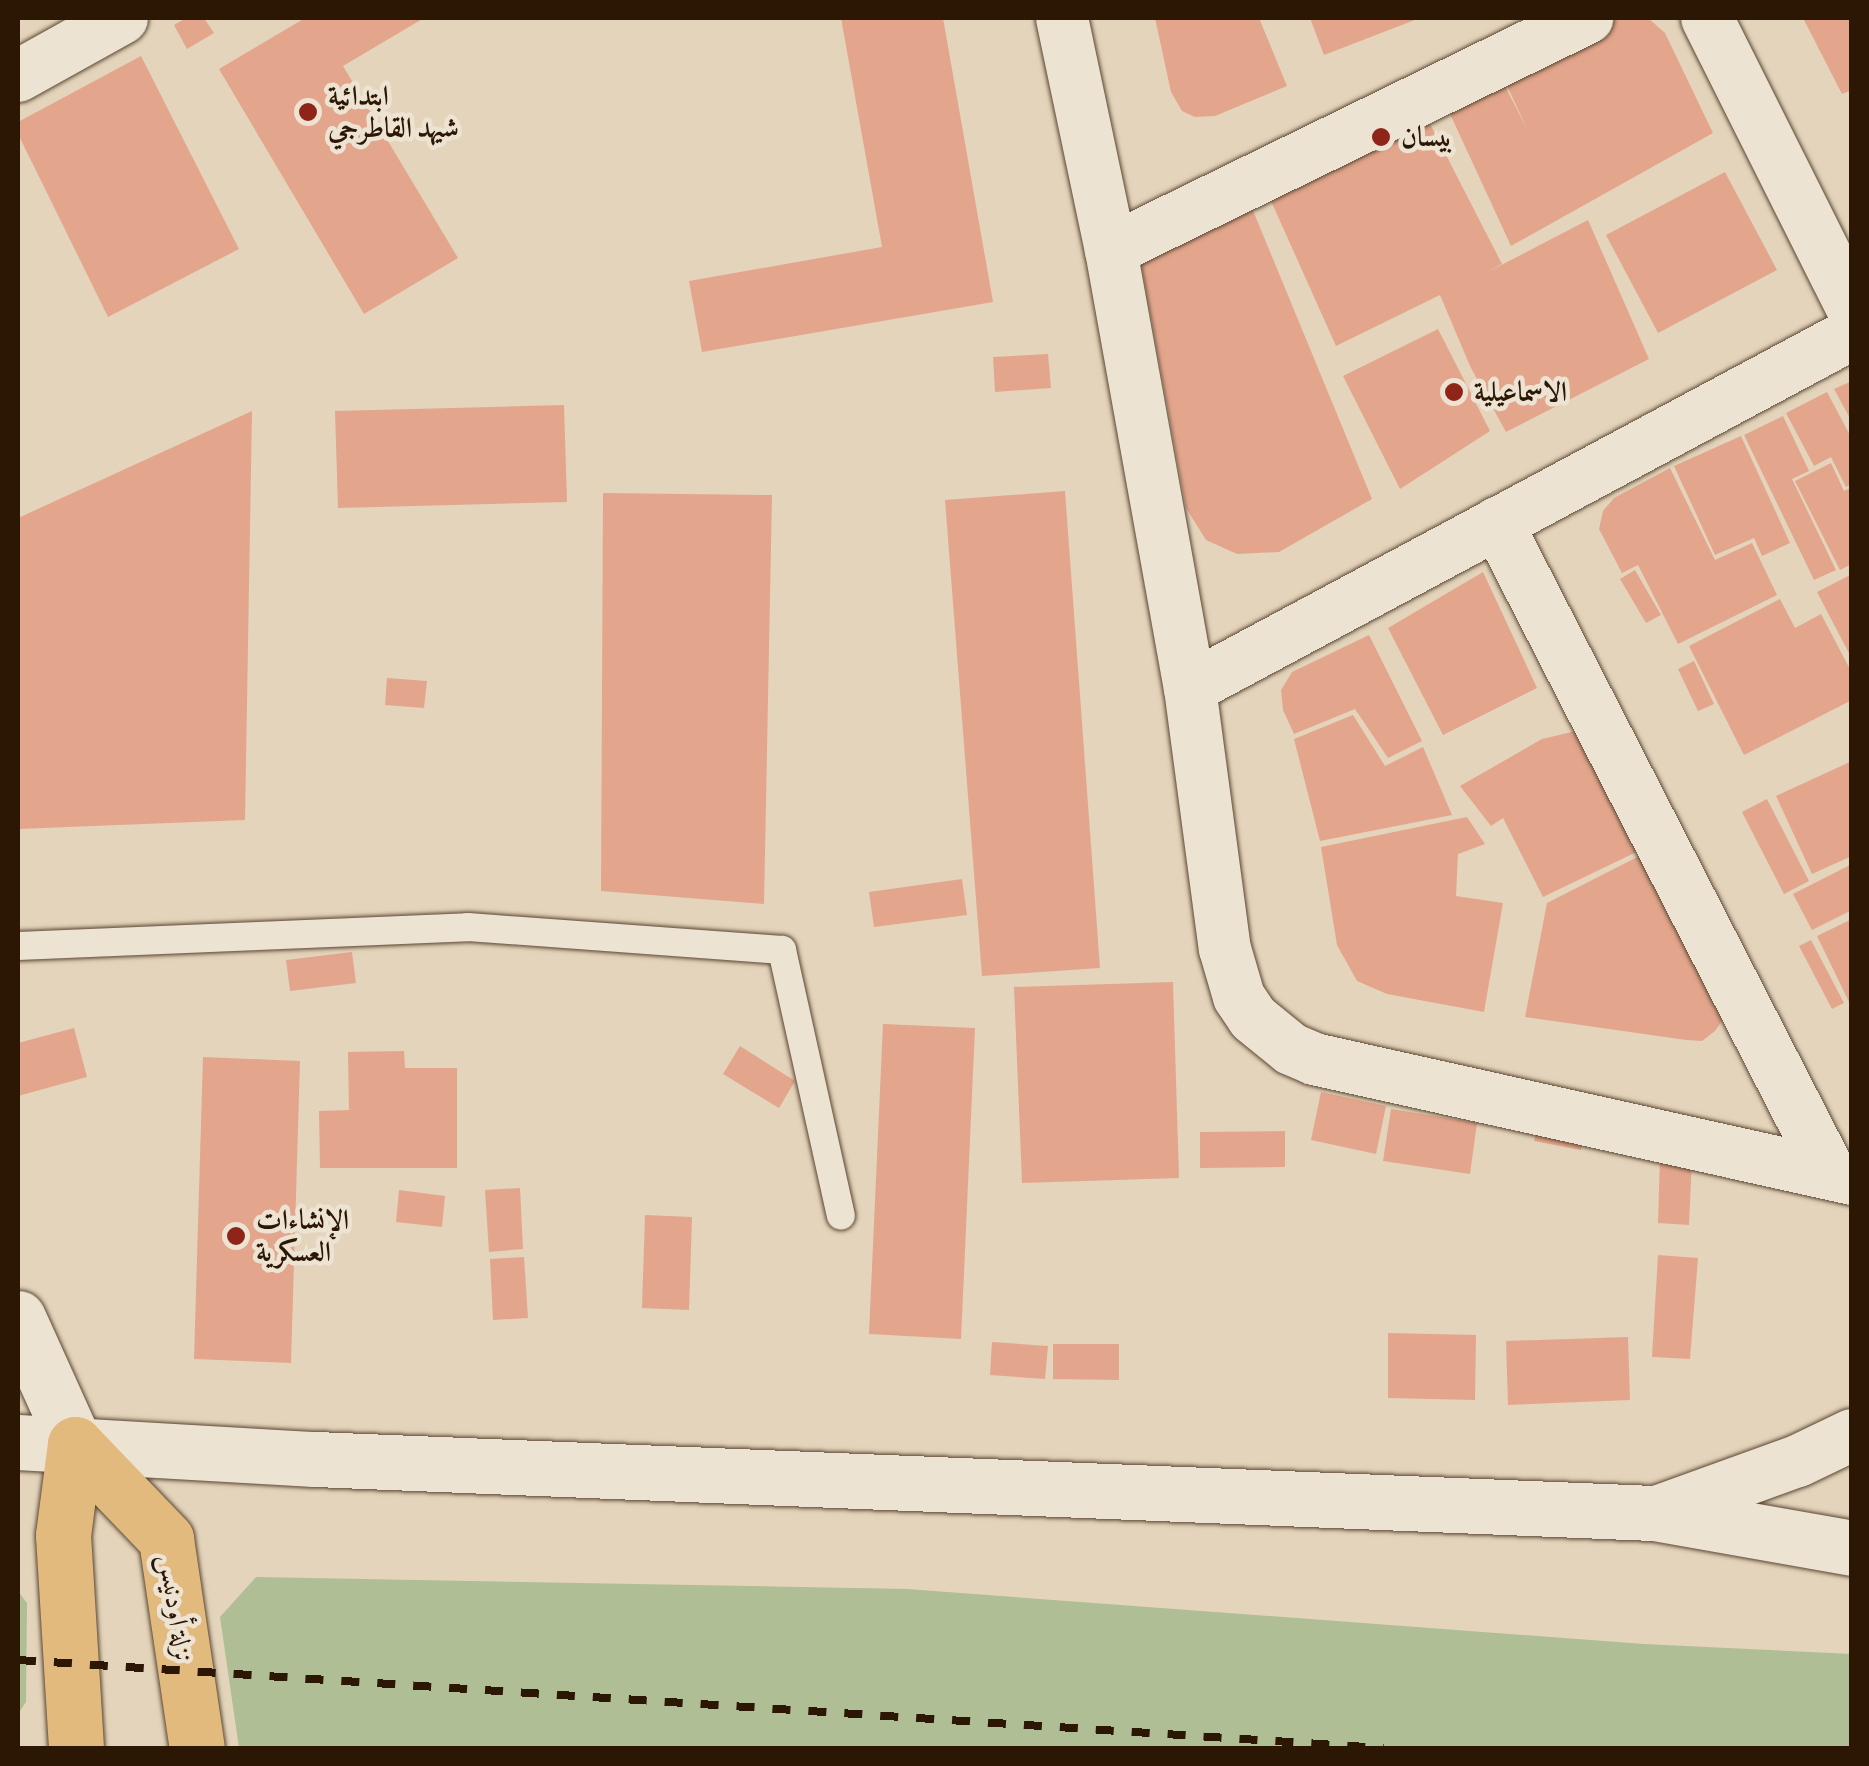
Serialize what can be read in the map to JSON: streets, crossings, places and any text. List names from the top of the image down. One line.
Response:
{"streets":{"main road":["نزلة أودنيس"]},"places":["ابتدائية شيهد القاطرجي","بيسان","الاسماعيلية","الإنشاءات العسكرية"]}
